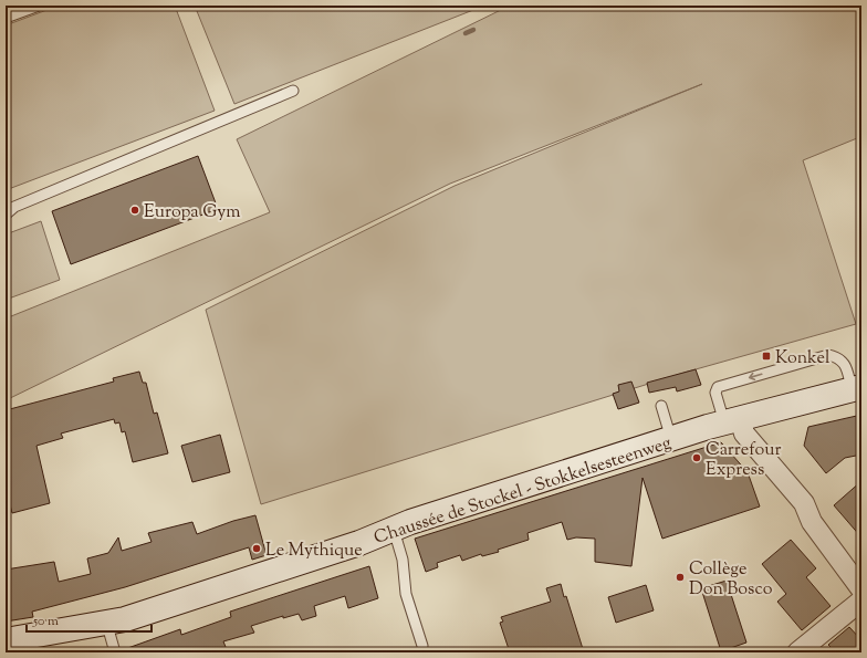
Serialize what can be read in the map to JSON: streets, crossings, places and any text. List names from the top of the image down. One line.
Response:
{"streets":{"street":["Chaussée de Stockel - Stokkelsesteenweg"]},"places":{"other":["Europa Gym","Carrefour Express","Le Mythique","Collège Don Bosco"],"transit":["Konkel"]},"scale_bar":"50 m"}
